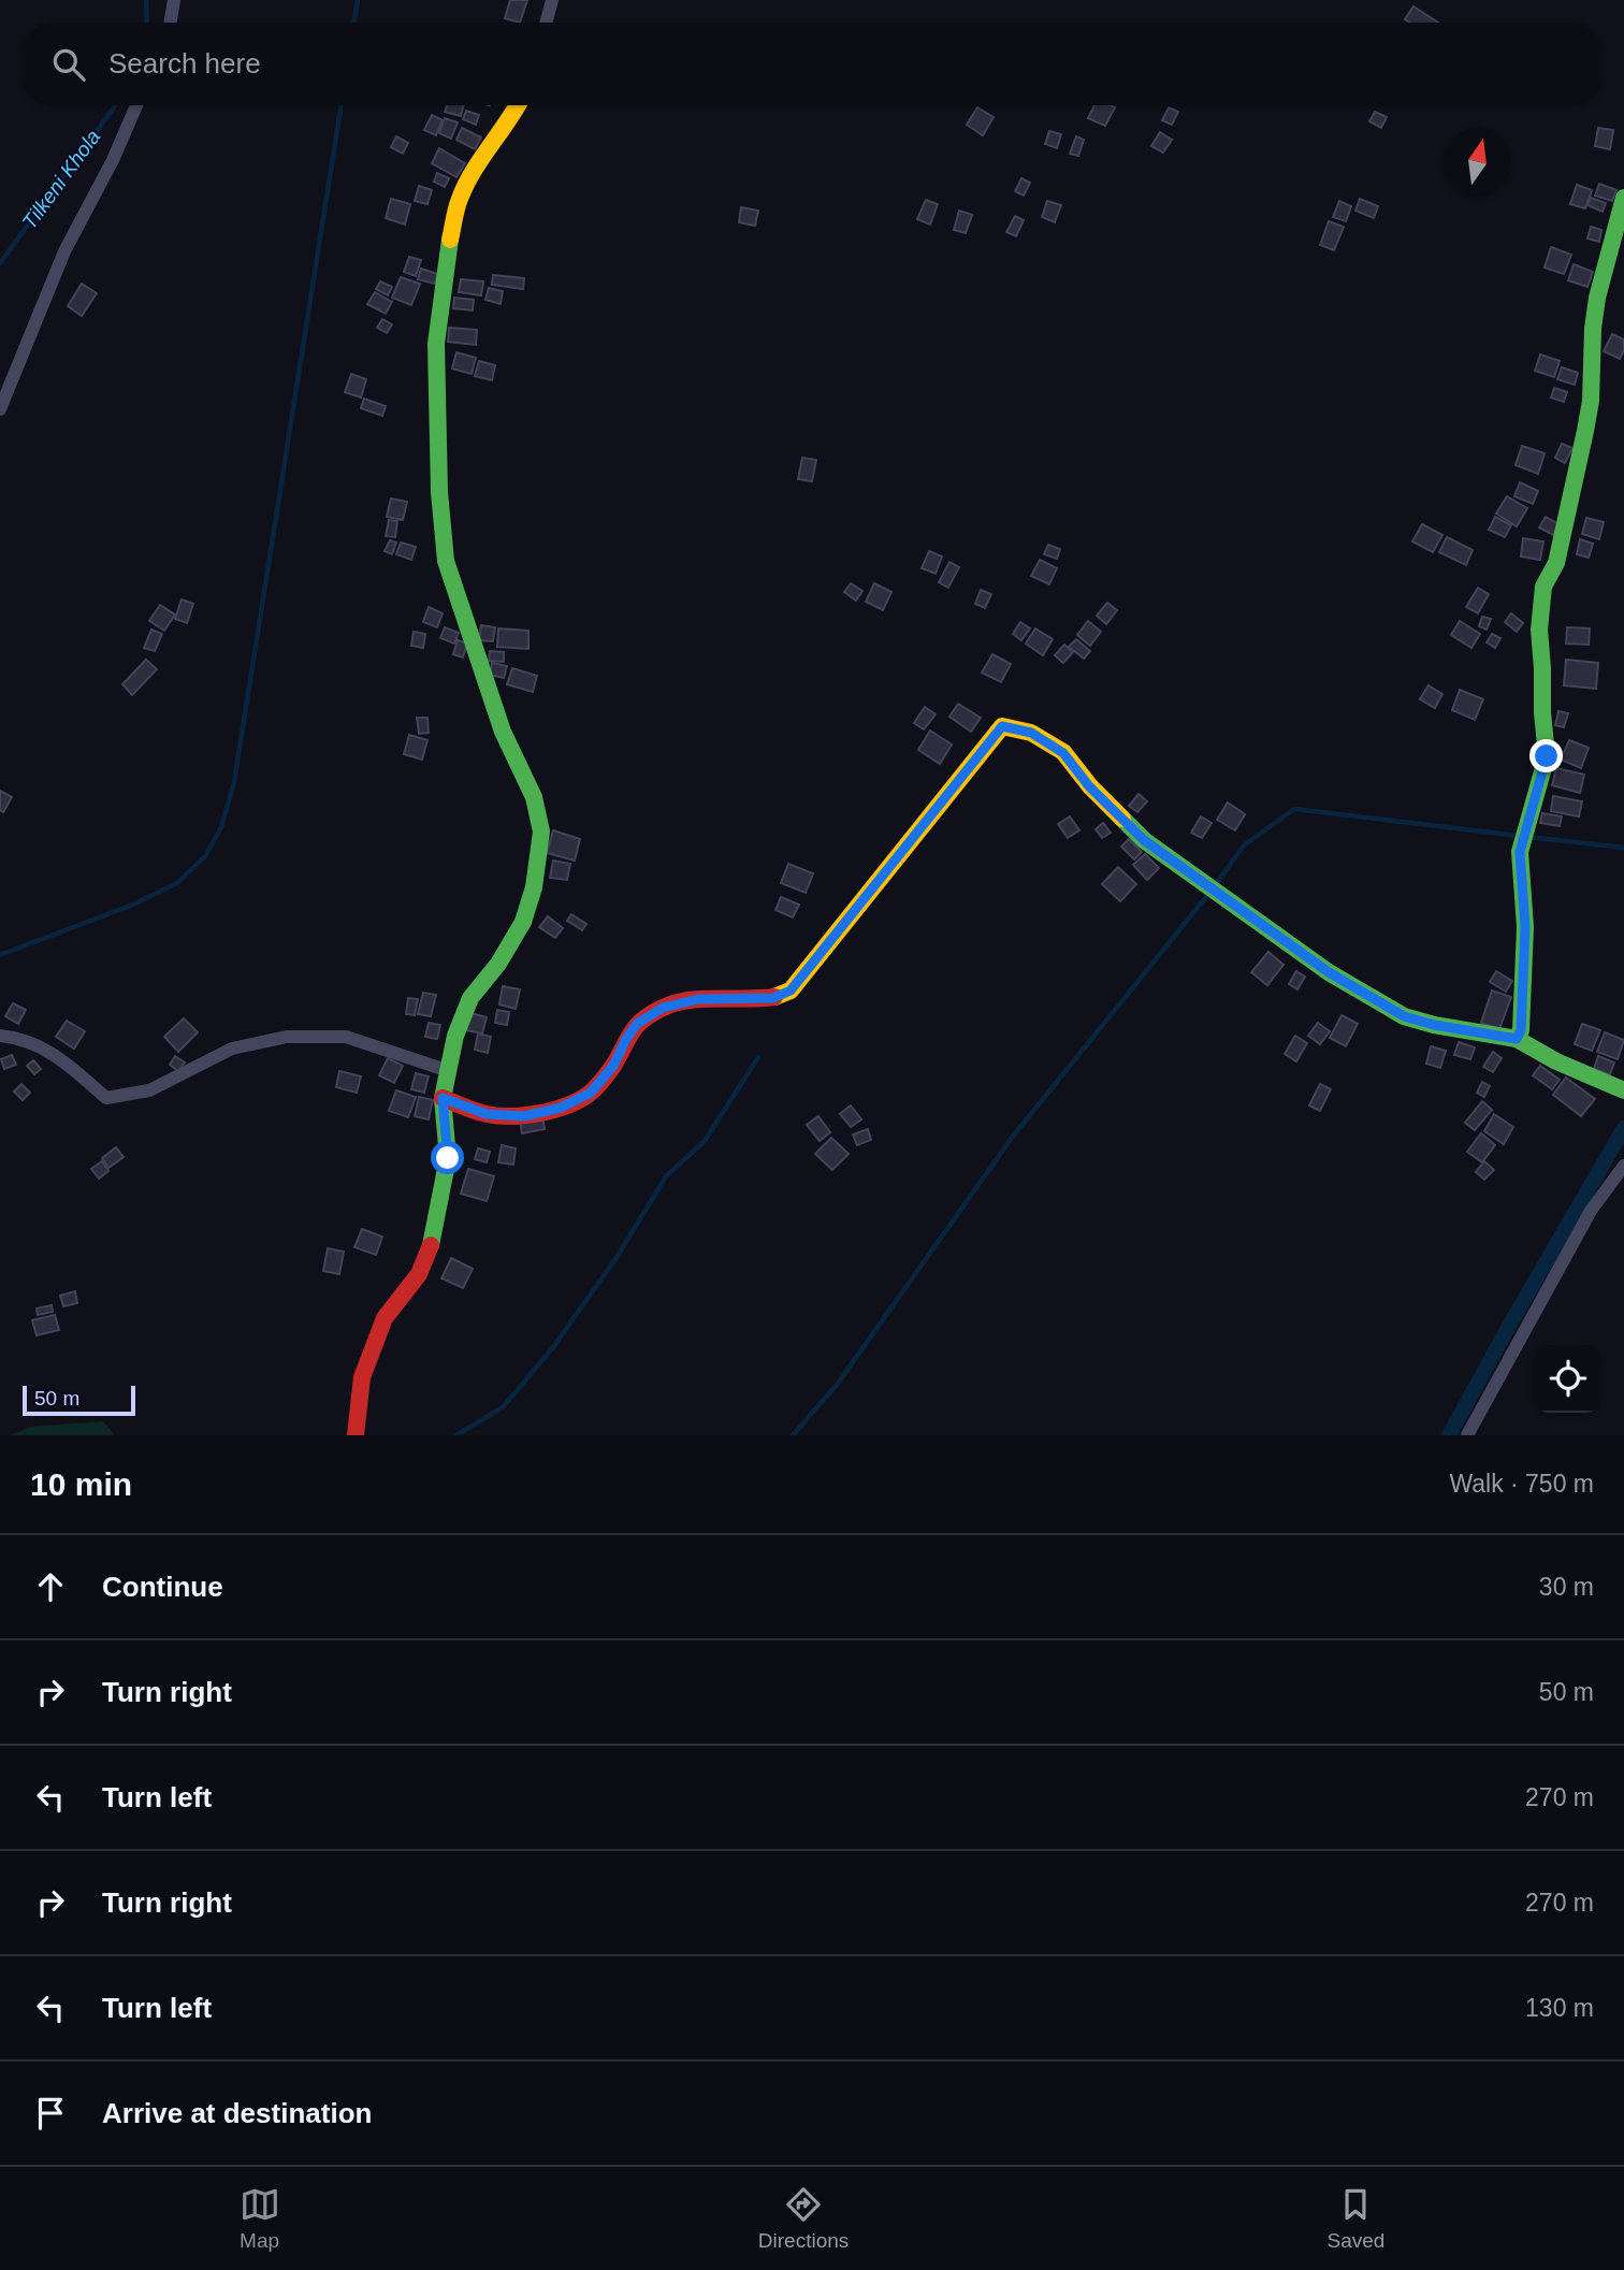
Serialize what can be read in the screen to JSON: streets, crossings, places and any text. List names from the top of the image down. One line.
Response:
{"water":["Tilkeni Khola"],"scale_bar":"50 m","north":"top","page":{"search":"Search here","scale":"50 m","heading":["10 min","Walk · 750 m"],"list":[["Continue","30 m"],["Turn right","50 m"],["Turn left","270 m"],["Turn right","270 m"],["Turn left","130 m"],"Arrive at destination"],"nav":["Map","Directions","Saved"]}}
